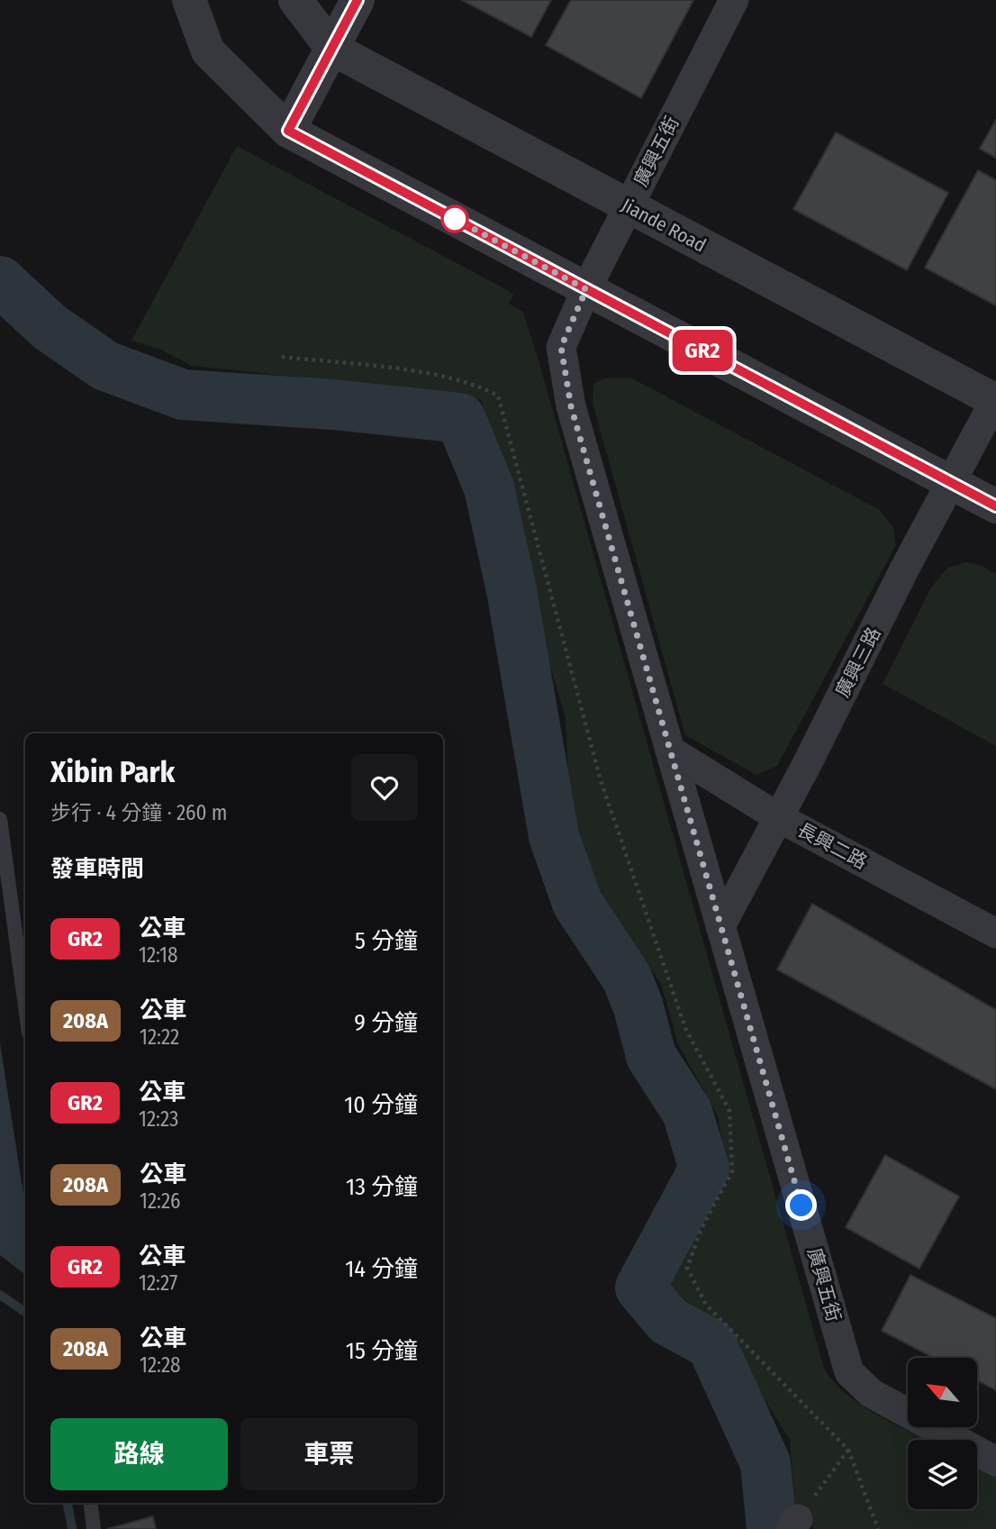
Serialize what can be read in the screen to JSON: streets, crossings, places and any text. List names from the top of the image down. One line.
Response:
{"streets":{"street":["廣興五街","Jiande Road","廣興三路","長興二路"]},"crossings":[["廣興五街","Jiande Road"],["廣興五街","廣興三路"],["廣興五街","長興二路"],["Jiande Road","廣興三路"],["廣興三路","長興二路"]],"lines":["bus line GR2"],"north":"top left","page":{"on_map":"GR2","heading":[["Xibin Park","步行 · 4 分鐘 · 260 m"],"發車時間"],"list":[{"mark":"GR2","name":"公車","note":"12:18","value":"5 分鐘"},{"mark":"208A","name":"公車","note":"12:22","value":"9 分鐘"},{"mark":"GR2","name":"公車","note":"12:23","value":"10 分鐘"},{"mark":"208A","name":"公車","note":"12:26","value":"13 分鐘"},{"mark":"GR2","name":"公車","note":"12:27","value":"14 分鐘"},{"mark":"208A","name":"公車","note":"12:28","value":"15 分鐘"}],"buttons":["路線","車票"]}}
